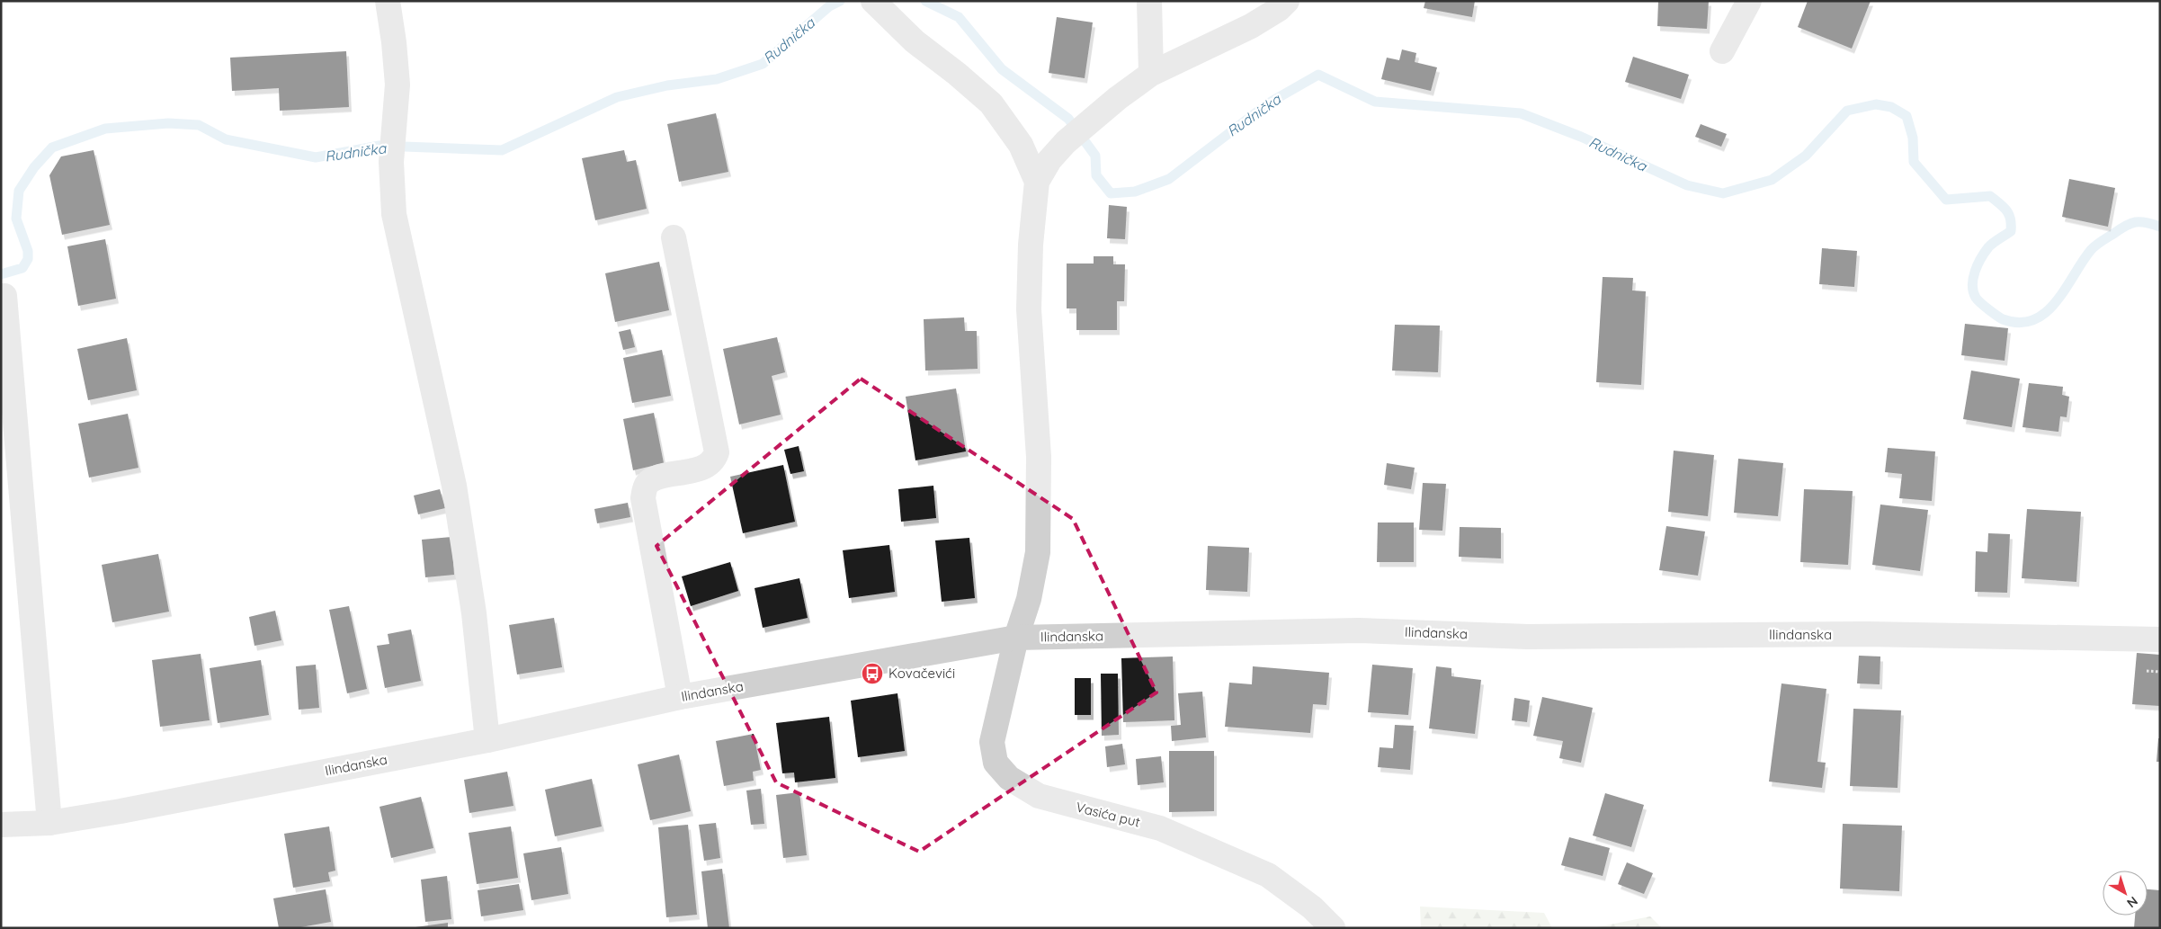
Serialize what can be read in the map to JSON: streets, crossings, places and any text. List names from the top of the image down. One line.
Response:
{"streets":{"street":["Ilindanska","Vasića put"]},"crossings":[["Ilindanska","Vasića put"]],"water":["Rudnička"],"places":{"bus stop":["Kovačevići"]},"north":"bottom right"}
